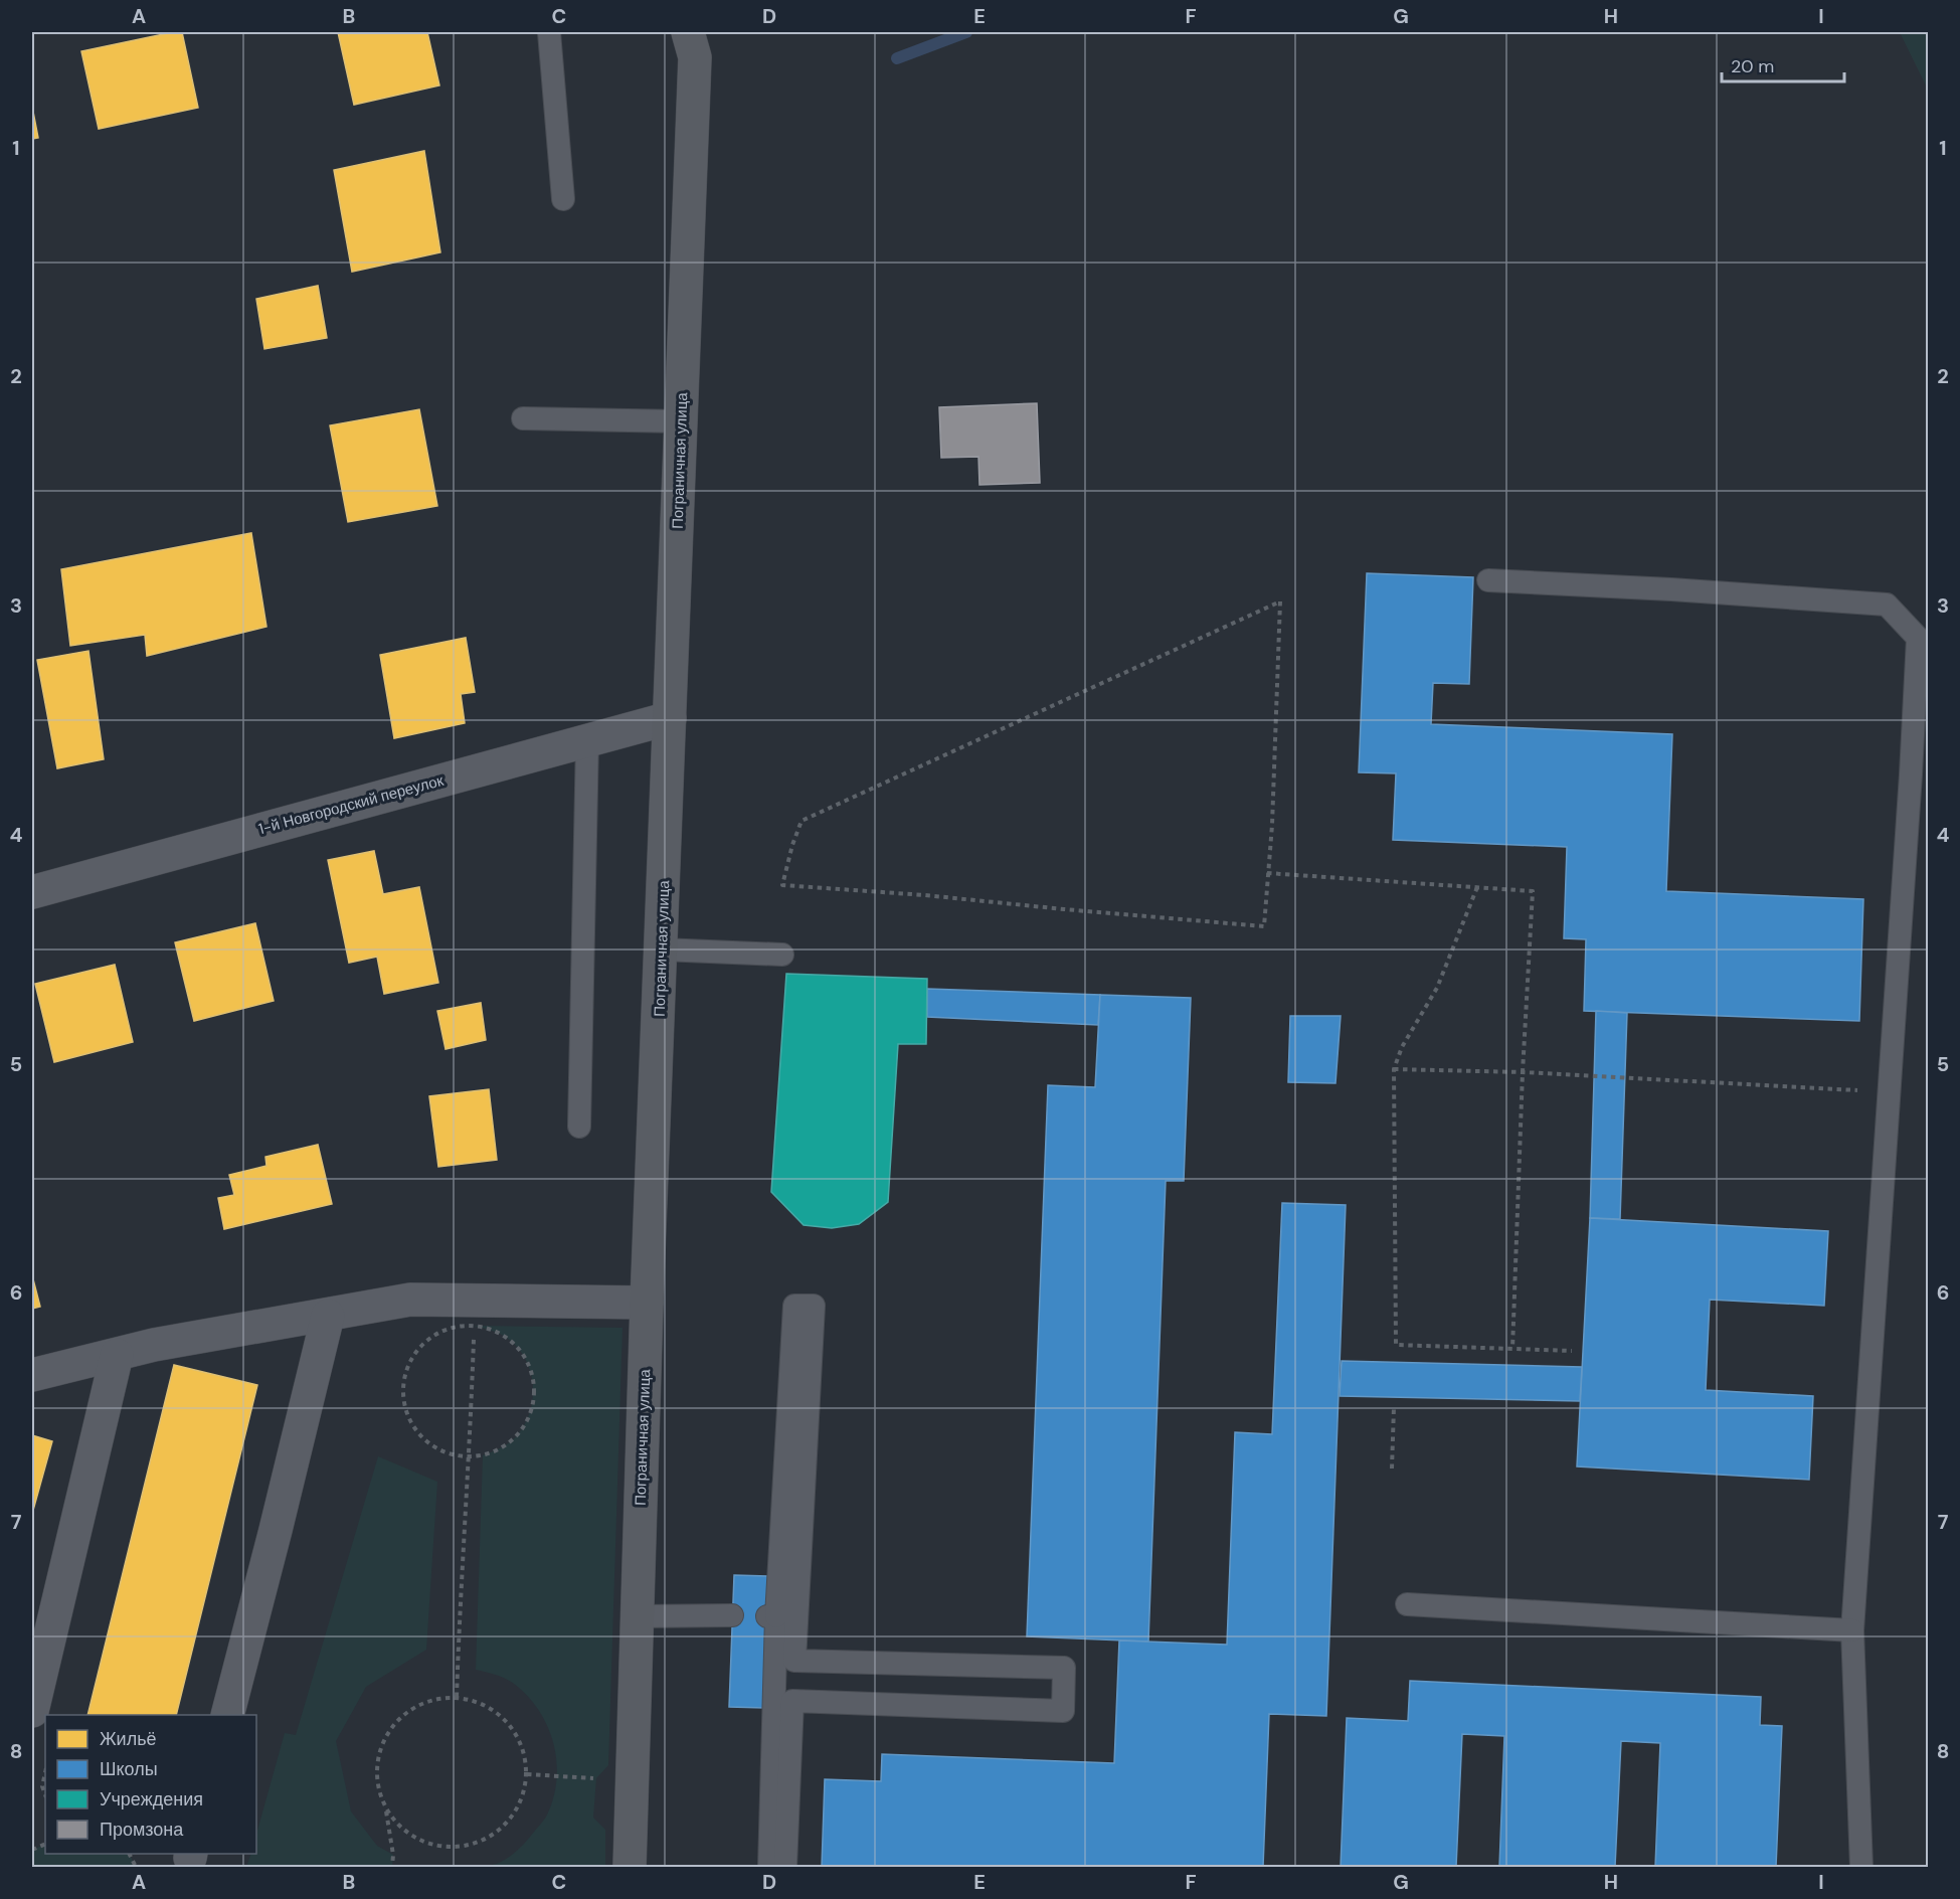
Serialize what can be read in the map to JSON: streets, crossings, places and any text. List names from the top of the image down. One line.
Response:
{"streets":{"street":["Пограничная улица","1-й Новгородский переулок"]},"crossings":[["Пограничная улица","1-й Новгородский переулок"]],"legend":["Жильё","Школы","Учреждения","Промзона"],"scale_bar":"20 m","grid":{"columns":["A","B","C","D","E","F","G","H","I"],"rows":["1","2","3","4","5","6","7","8"]}}
